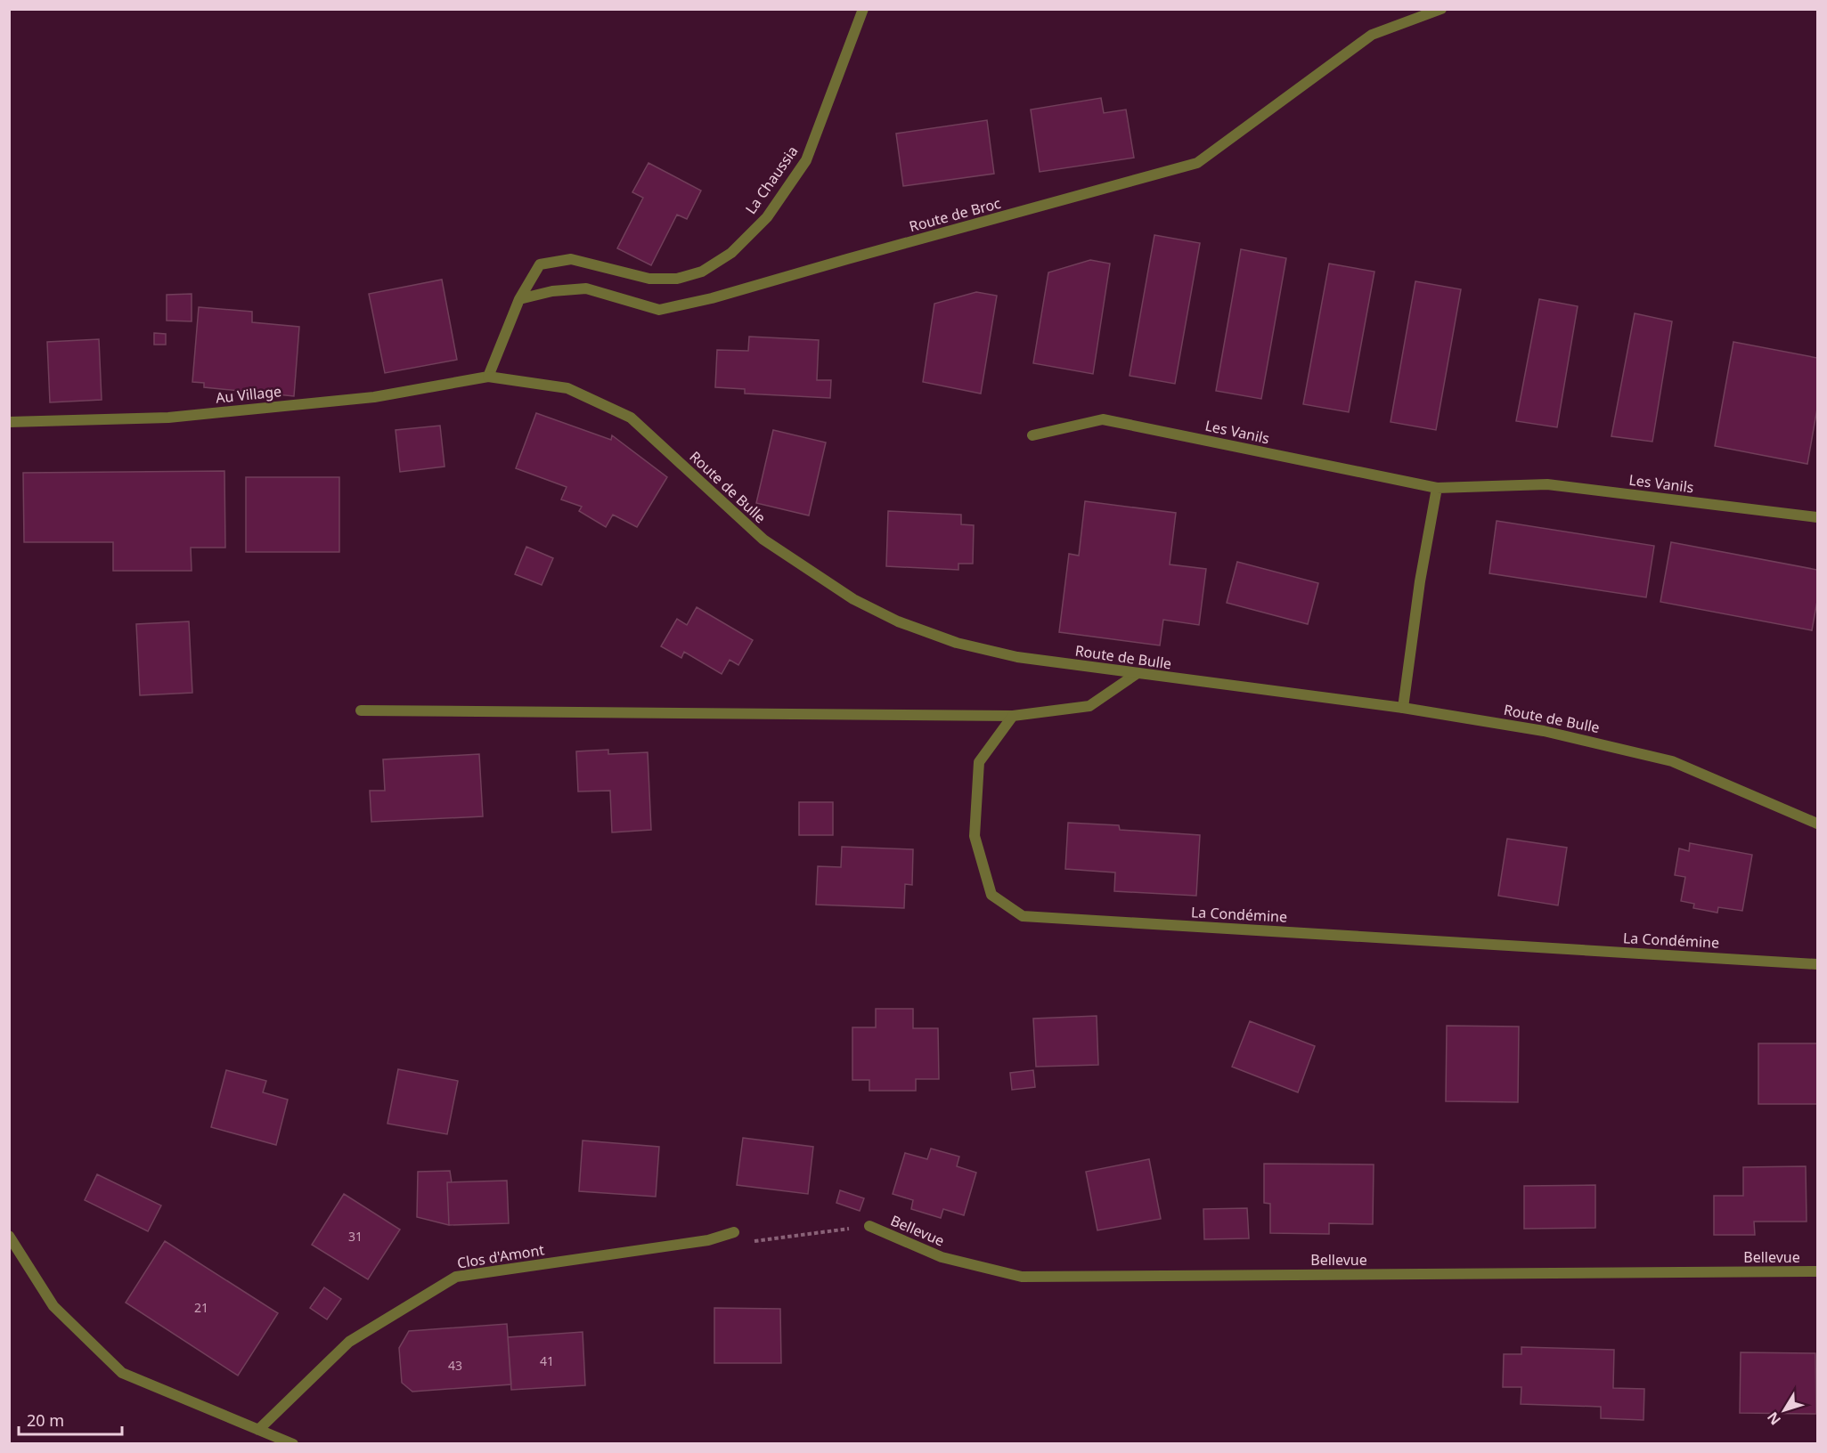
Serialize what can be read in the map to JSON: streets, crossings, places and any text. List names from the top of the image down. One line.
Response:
{"streets":{"street":["La Chaussia","Route de Broc","Au Village","Les Vanils","Route de Bulle","La Condémine","Bellevue","Clos d'Amont"]},"crossings":[["La Chaussia","Route de Broc"],["Au Village","Route de Bulle"]],"house_numbers":["31","21","41","43"],"scale_bar":"20 m","north":"bottom left"}
